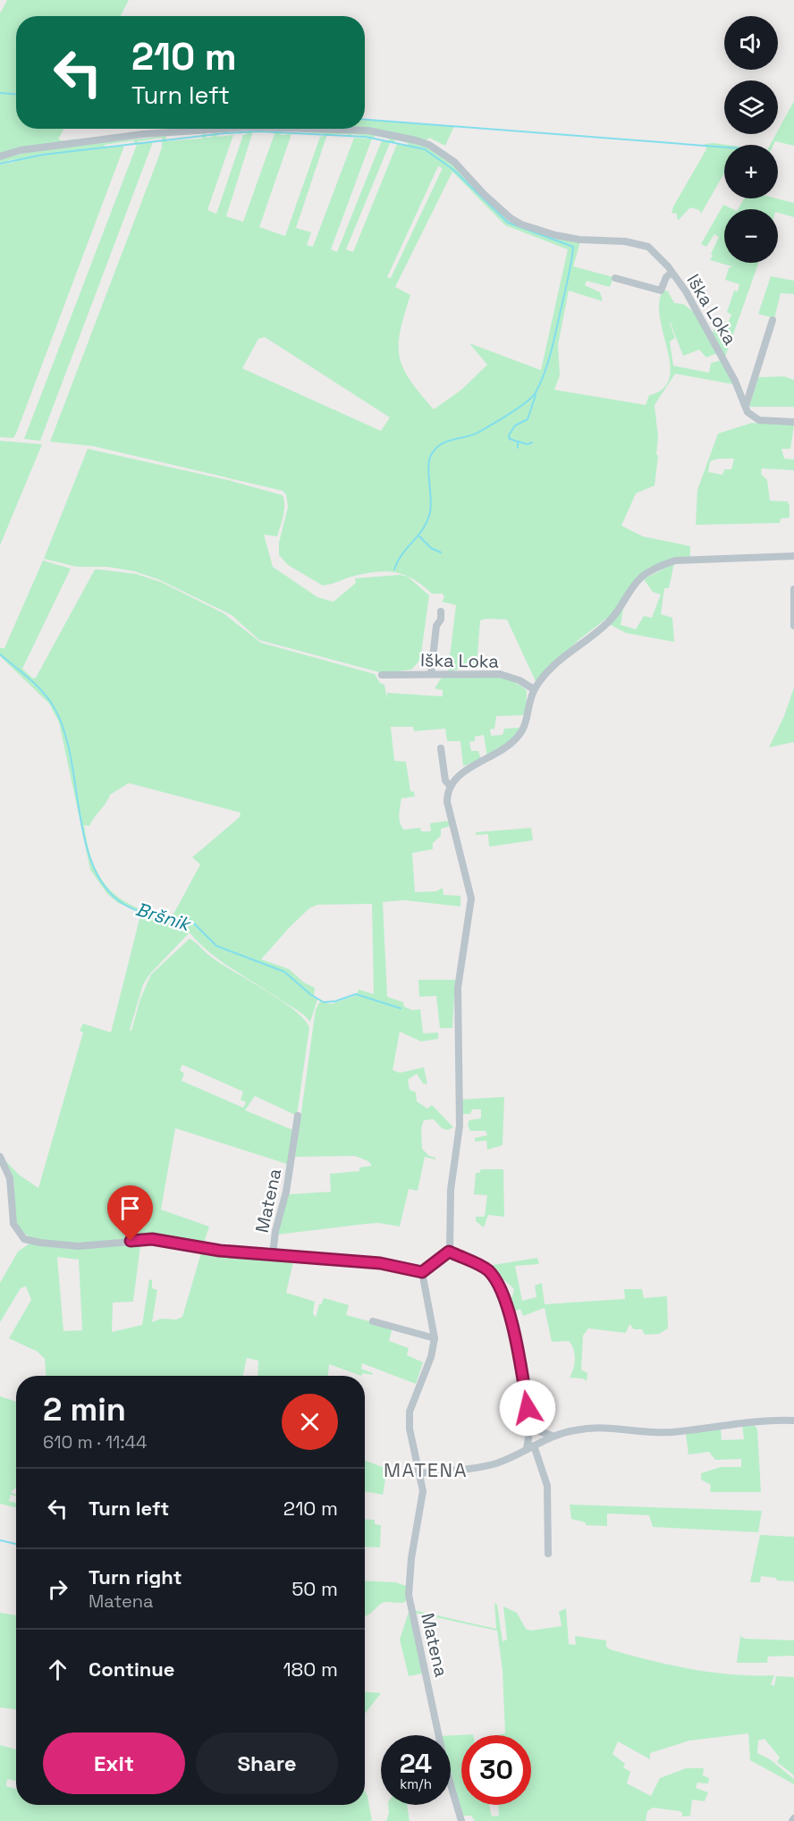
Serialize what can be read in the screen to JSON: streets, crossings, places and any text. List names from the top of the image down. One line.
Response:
{"streets":{"street":["Iška Loka","Matena"]},"districts":["MATENA"],"water":["Bršnik"],"page":{"map_buttons":["+","−"],"turn":["210 m","Turn left"],"heading":["2 min","610 m · 11:44"],"list":[{"name":"Turn left","value":"210 m"},{"name":"Turn right","note":"Matena","value":"50 m"},{"name":"Continue","value":"180 m"}],"buttons":["Exit","Share"],"speed":"24 km/h","limit":"30"}}
